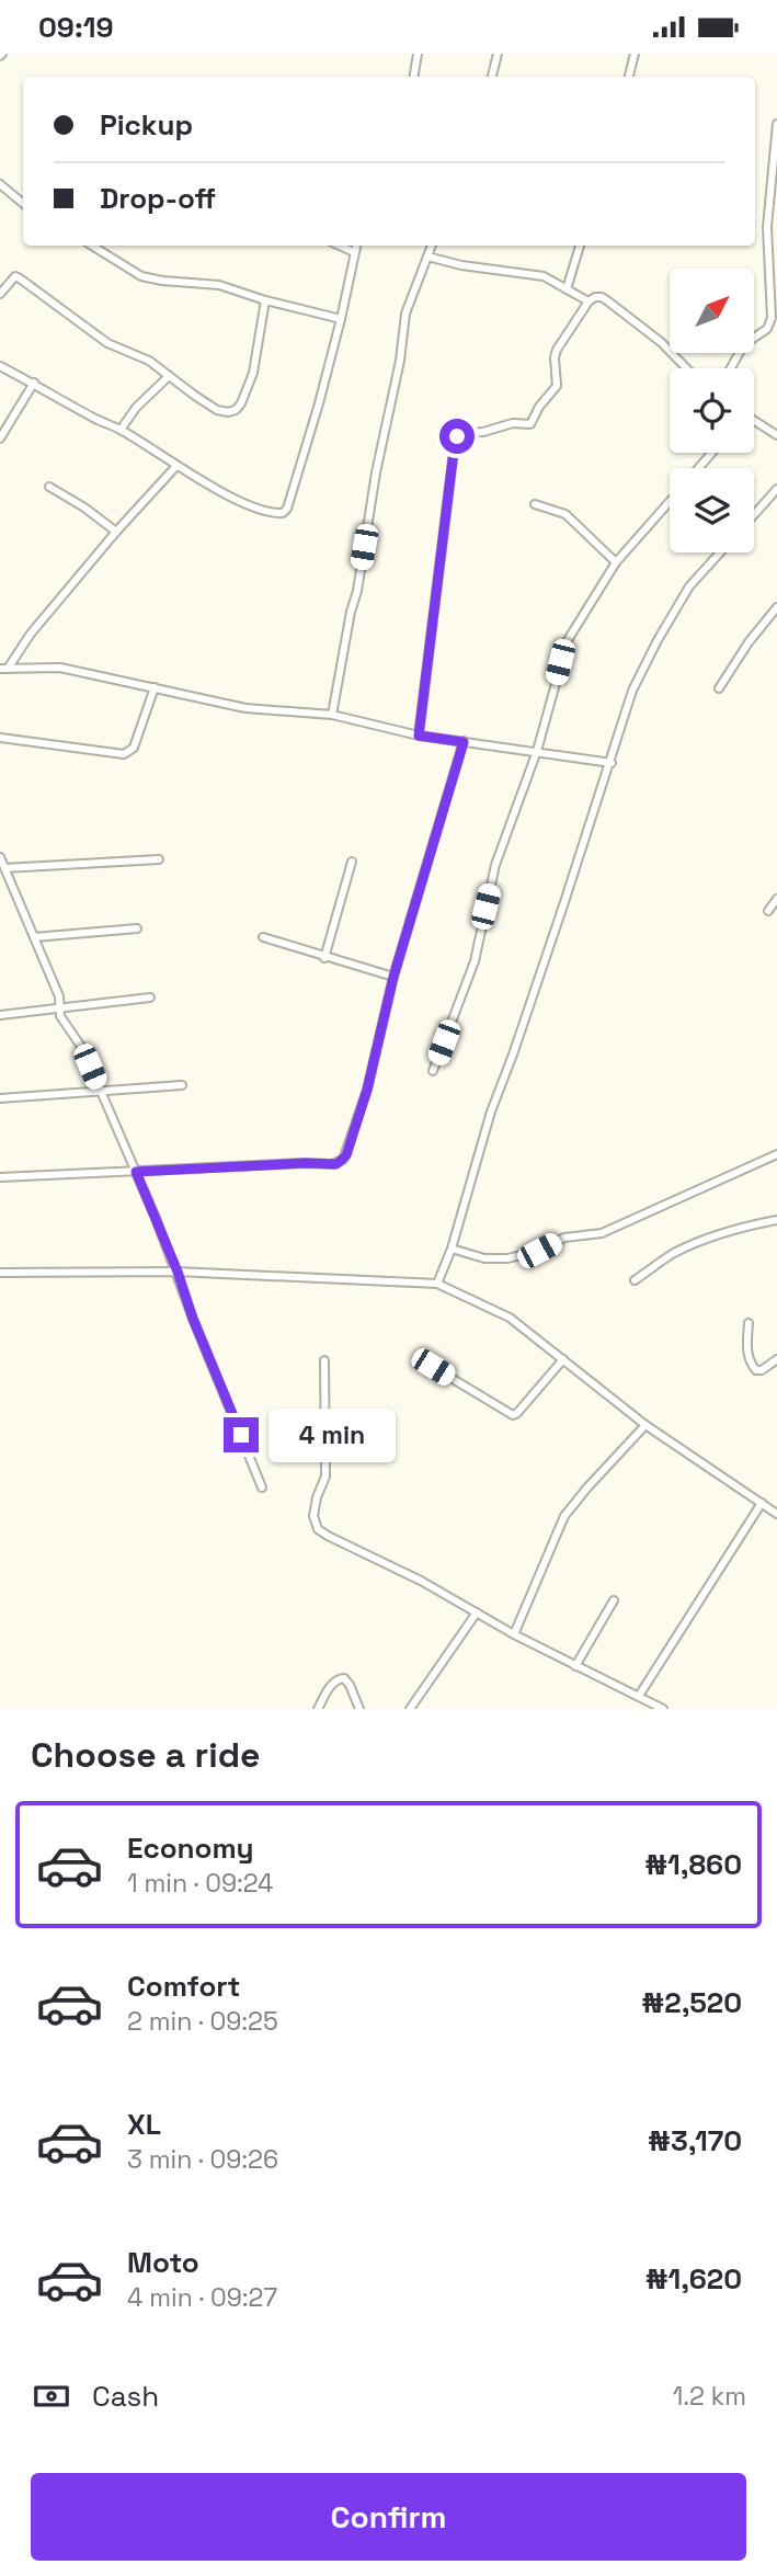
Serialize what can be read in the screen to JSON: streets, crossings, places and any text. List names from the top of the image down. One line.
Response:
{"north":"top right","page":{"status":"09:19","banner":["Pickup","Drop-off"],"bubble":"4 min","heading":"Choose a ride","list":[{"name":"Economy","note":"1 min · 09:24","value":"₦1,860"},{"name":"Comfort","note":"2 min · 09:25","value":"₦2,520"},{"name":"XL","note":"3 min · 09:26","value":"₦3,170"},{"name":"Moto","note":"4 min · 09:27","value":"₦1,620"}],"pay":["Cash","1.2 km"],"buttons":"Confirm"}}
